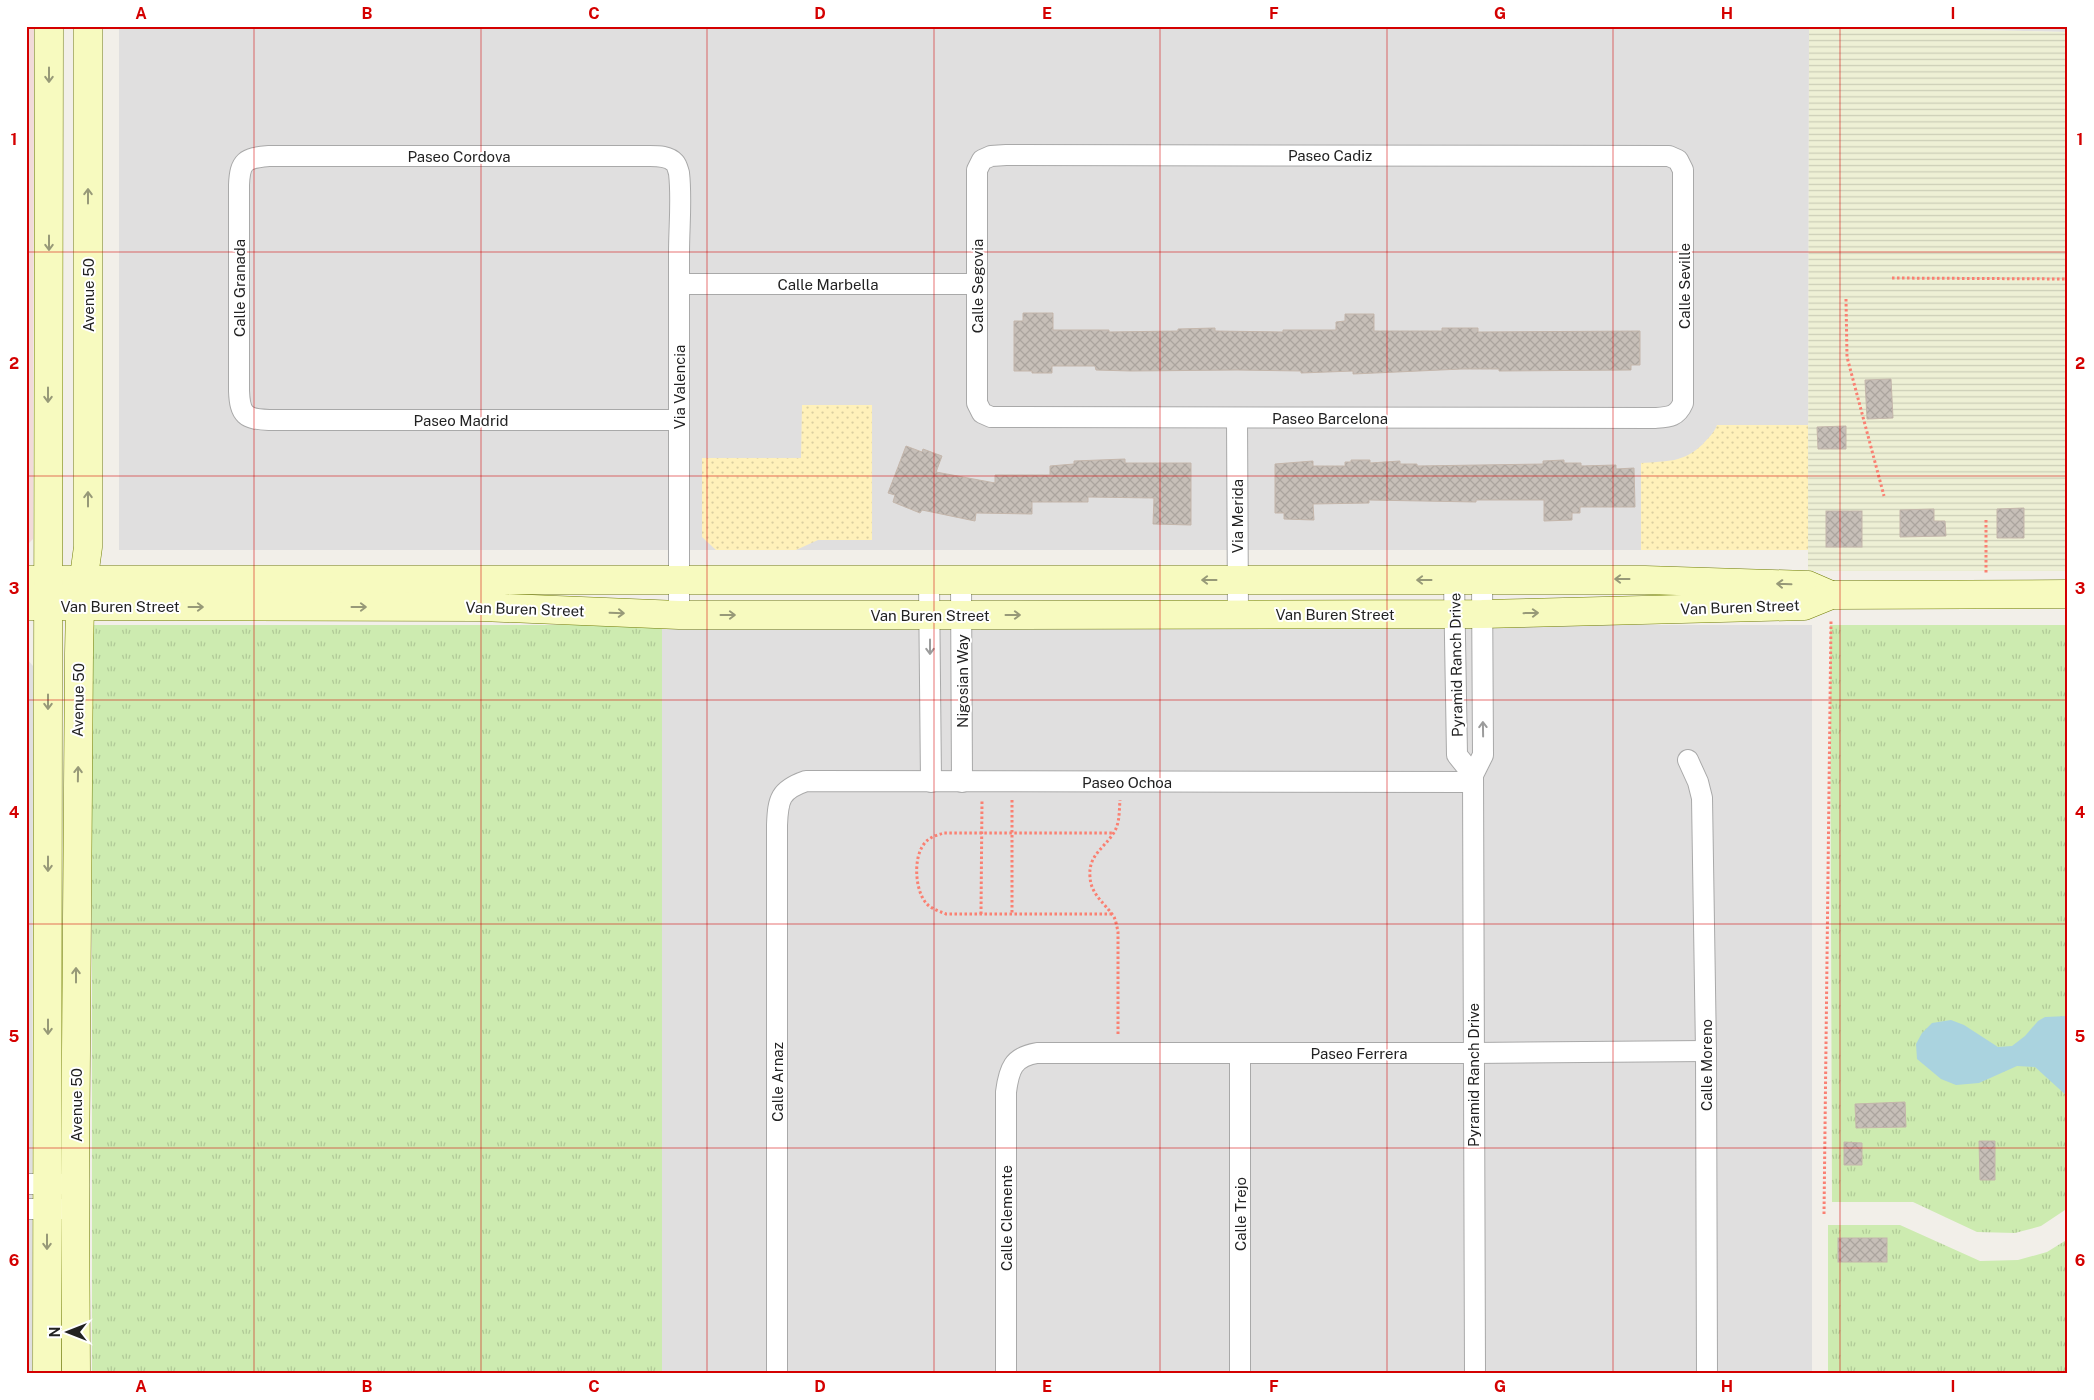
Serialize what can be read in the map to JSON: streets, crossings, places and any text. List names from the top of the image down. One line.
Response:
{"streets":{"street":["Paseo Cadiz","Paseo Cordova","Calle Marbella","Calle Segovia","Calle Seville","Calle Granada","Avenue 50","Via Valencia","Paseo Barcelona","Paseo Madrid","Via Merida","Van Buren Street","Pyramid Ranch Drive","Nigosian Way","Paseo Ochoa","Paseo Ferrera","Calle Moreno","Calle Arnaz","Calle Trejo","Calle Clemente"]},"crossings":[["Paseo Cadiz","Calle Segovia"],["Paseo Cadiz","Calle Seville"],["Paseo Cordova","Calle Granada"],["Paseo Cordova","Via Valencia"],["Calle Marbella","Calle Segovia"],["Calle Marbella","Via Valencia"],["Calle Segovia","Paseo Barcelona"],["Calle Seville","Paseo Barcelona"],["Calle Granada","Paseo Madrid"],["Avenue 50","Van Buren Street"],["Via Valencia","Paseo Madrid"],["Via Valencia","Van Buren Street"],["Paseo Barcelona","Via Merida"],["Via Merida","Van Buren Street"],["Van Buren Street","Pyramid Ranch Drive"],["Van Buren Street","Nigosian Way"],["Pyramid Ranch Drive","Paseo Ochoa"],["Pyramid Ranch Drive","Paseo Ferrera"],["Nigosian Way","Paseo Ochoa"],["Paseo Ochoa","Calle Arnaz"],["Paseo Ferrera","Calle Moreno"],["Paseo Ferrera","Calle Trejo"],["Paseo Ferrera","Calle Clemente"]],"north":"left","grid":{"columns":["A","B","C","D","E","F","G","H","I"],"rows":["1","2","3","4","5","6"]}}
